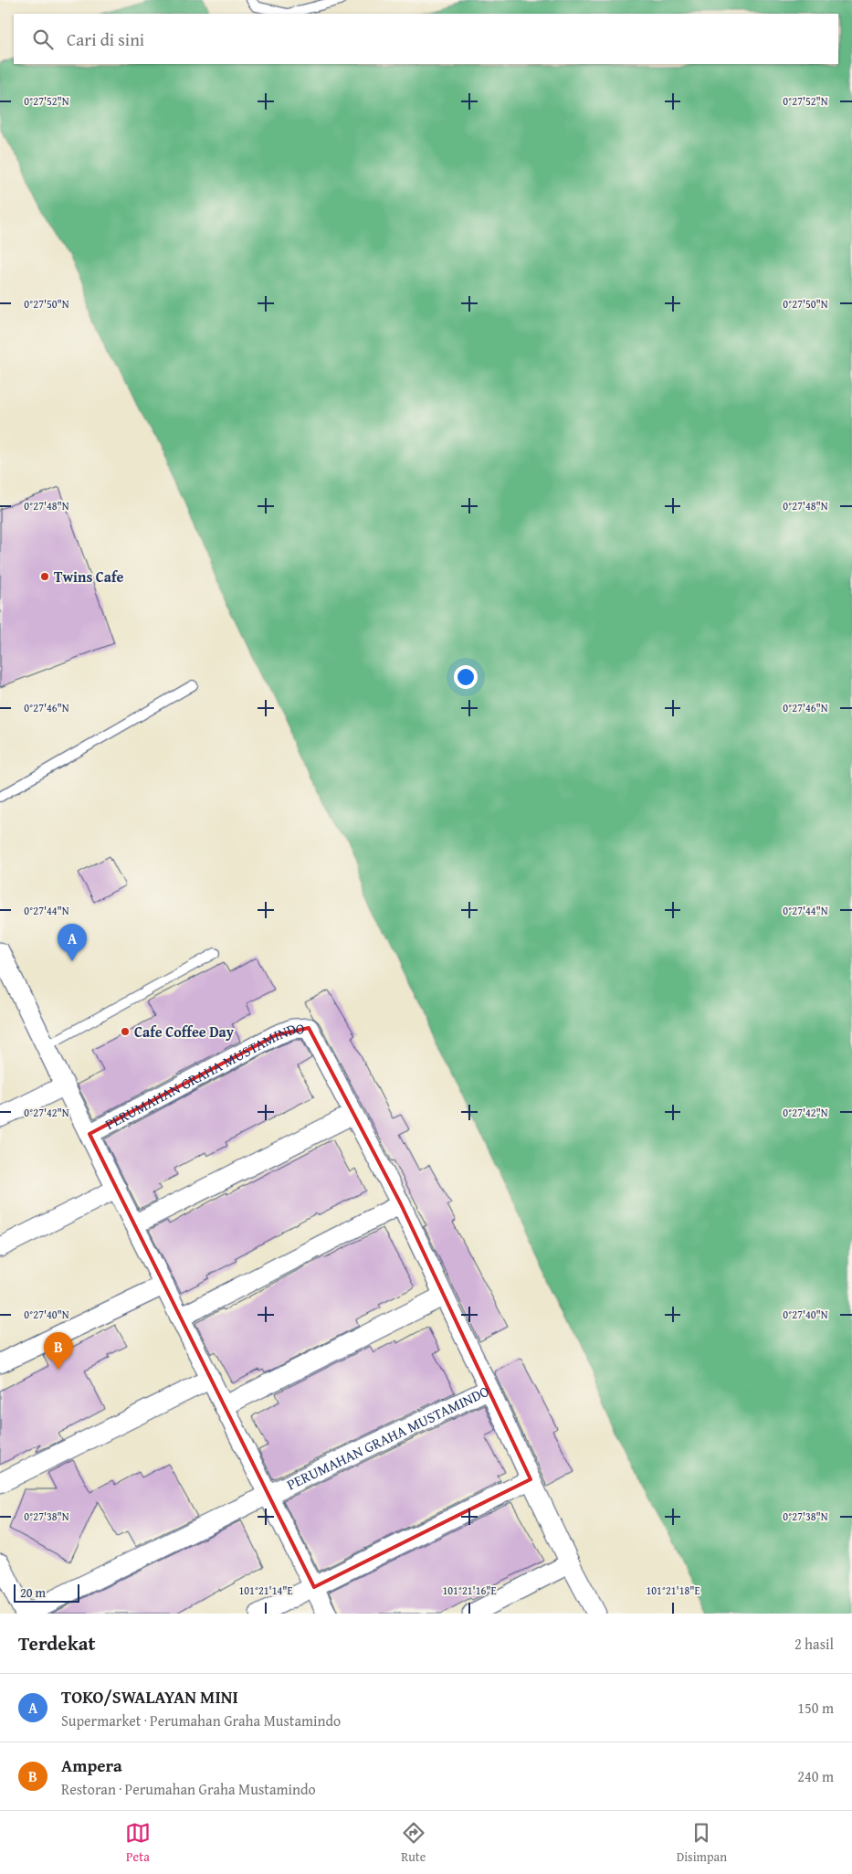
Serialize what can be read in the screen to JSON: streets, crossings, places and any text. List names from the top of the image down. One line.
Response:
{"streets":{"street":["PERUMAHAN GRAHA MUSTAMINDO"]},"places":["Twins Cafe","Cafe Coffee Day"],"scale_bar":"20 m","page":{"search":"Cari di sini","pins":["A","B"],"scale":"20 m","heading":["Terdekat","2 hasil"],"list":[{"mark":"A","name":"TOKO/SWALAYAN MINI","note":"Supermarket · Perumahan Graha Mustamindo","value":"150 m"},{"mark":"B","name":"Ampera","note":"Restoran · Perumahan Graha Mustamindo","value":"240 m"}],"nav":["Peta","Rute","Disimpan"]},"coordinates":["0°27'52\"N","0°27'50\"N","0°27'48\"N","0°27'46\"N","0°27'44\"N","0°27'42\"N","0°27'40\"N","0°27'38\"N","101°21'14\"E","101°21'16\"E","101°21'18\"E"]}
